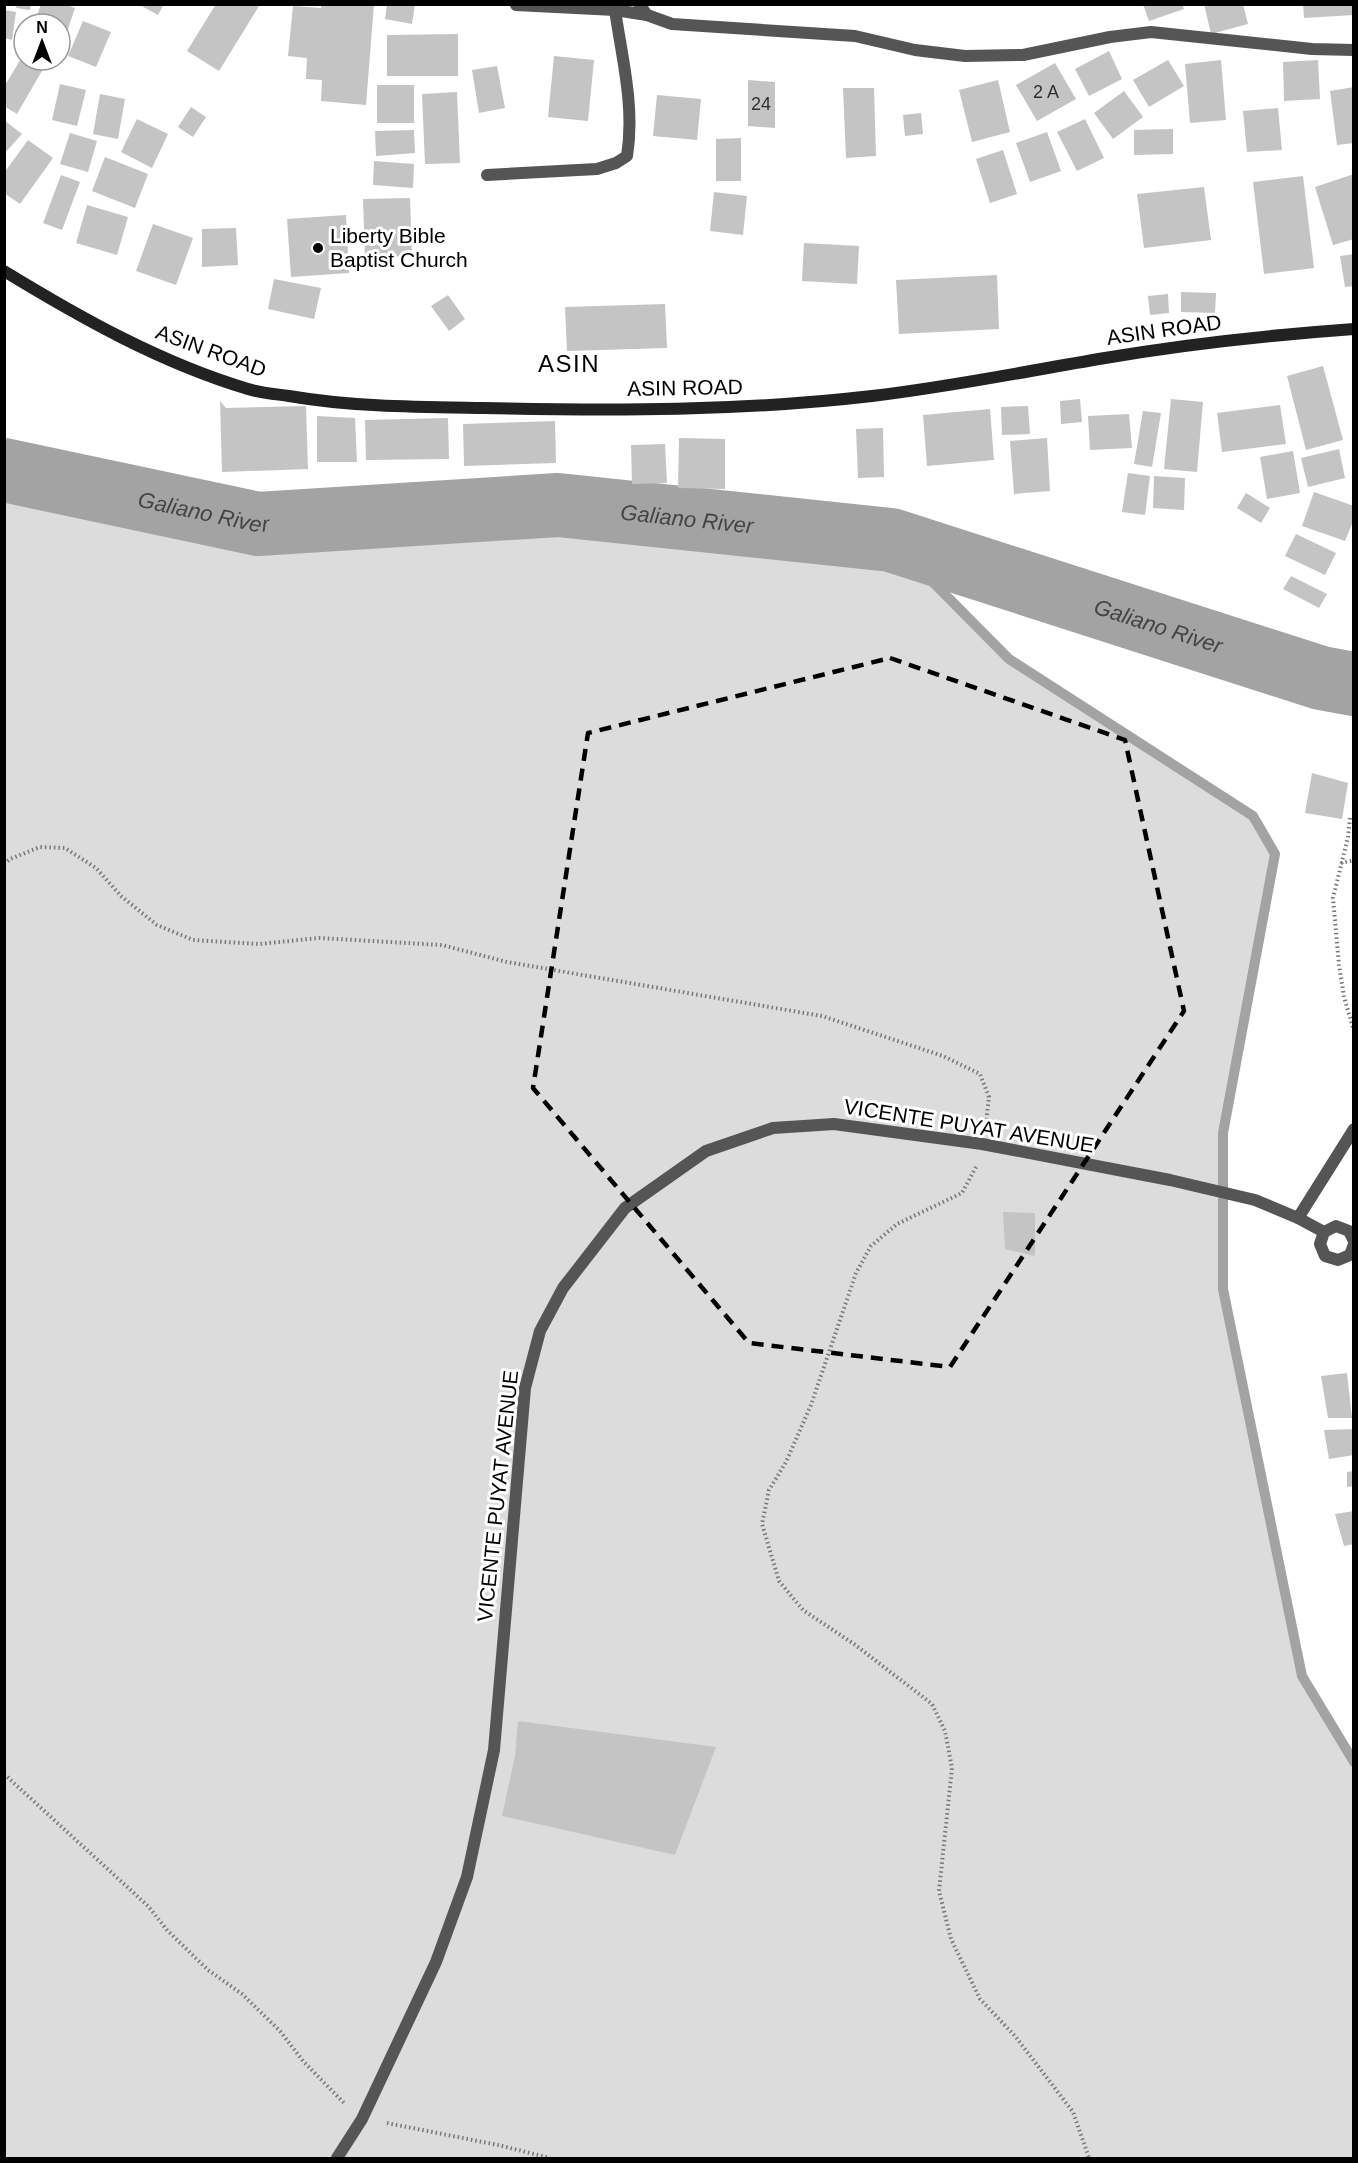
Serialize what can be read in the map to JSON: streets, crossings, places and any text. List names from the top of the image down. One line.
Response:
{"streets":{"main road":["ASIN ROAD"],"street":["VICENTE PUYAT AVENUE"]},"districts":["ASIN"],"water":["Galiano River"],"places":["Liberty Bible Baptist Church"],"house_numbers":["2 A","24"],"north":"top"}
